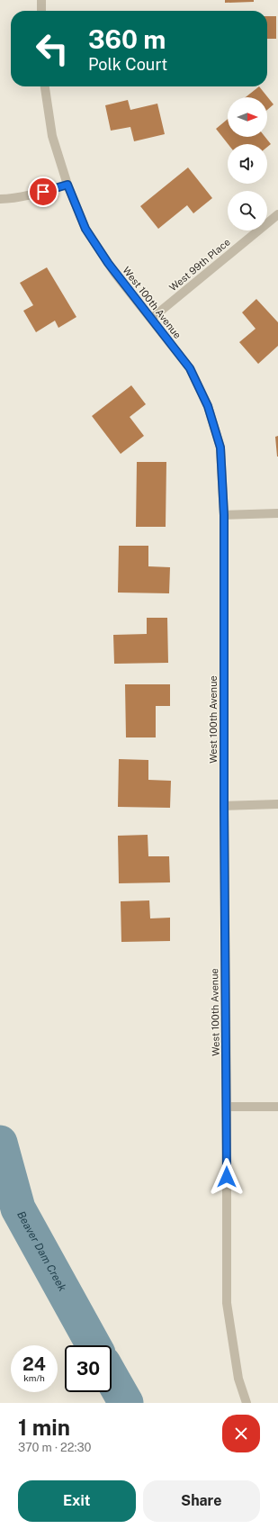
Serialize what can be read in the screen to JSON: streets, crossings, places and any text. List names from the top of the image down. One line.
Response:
{"streets":{"street":["West 99th Place","West 100th Avenue"]},"crossings":[["West 99th Place","West 100th Avenue"]],"water":["Beaver Dam Creek"],"north":"right","page":{"turn":["360 m","Polk Court"],"speed":"24 km/h","limit":"30","heading":["1 min","370 m · 22:30"],"buttons":["Exit","Share"]}}
